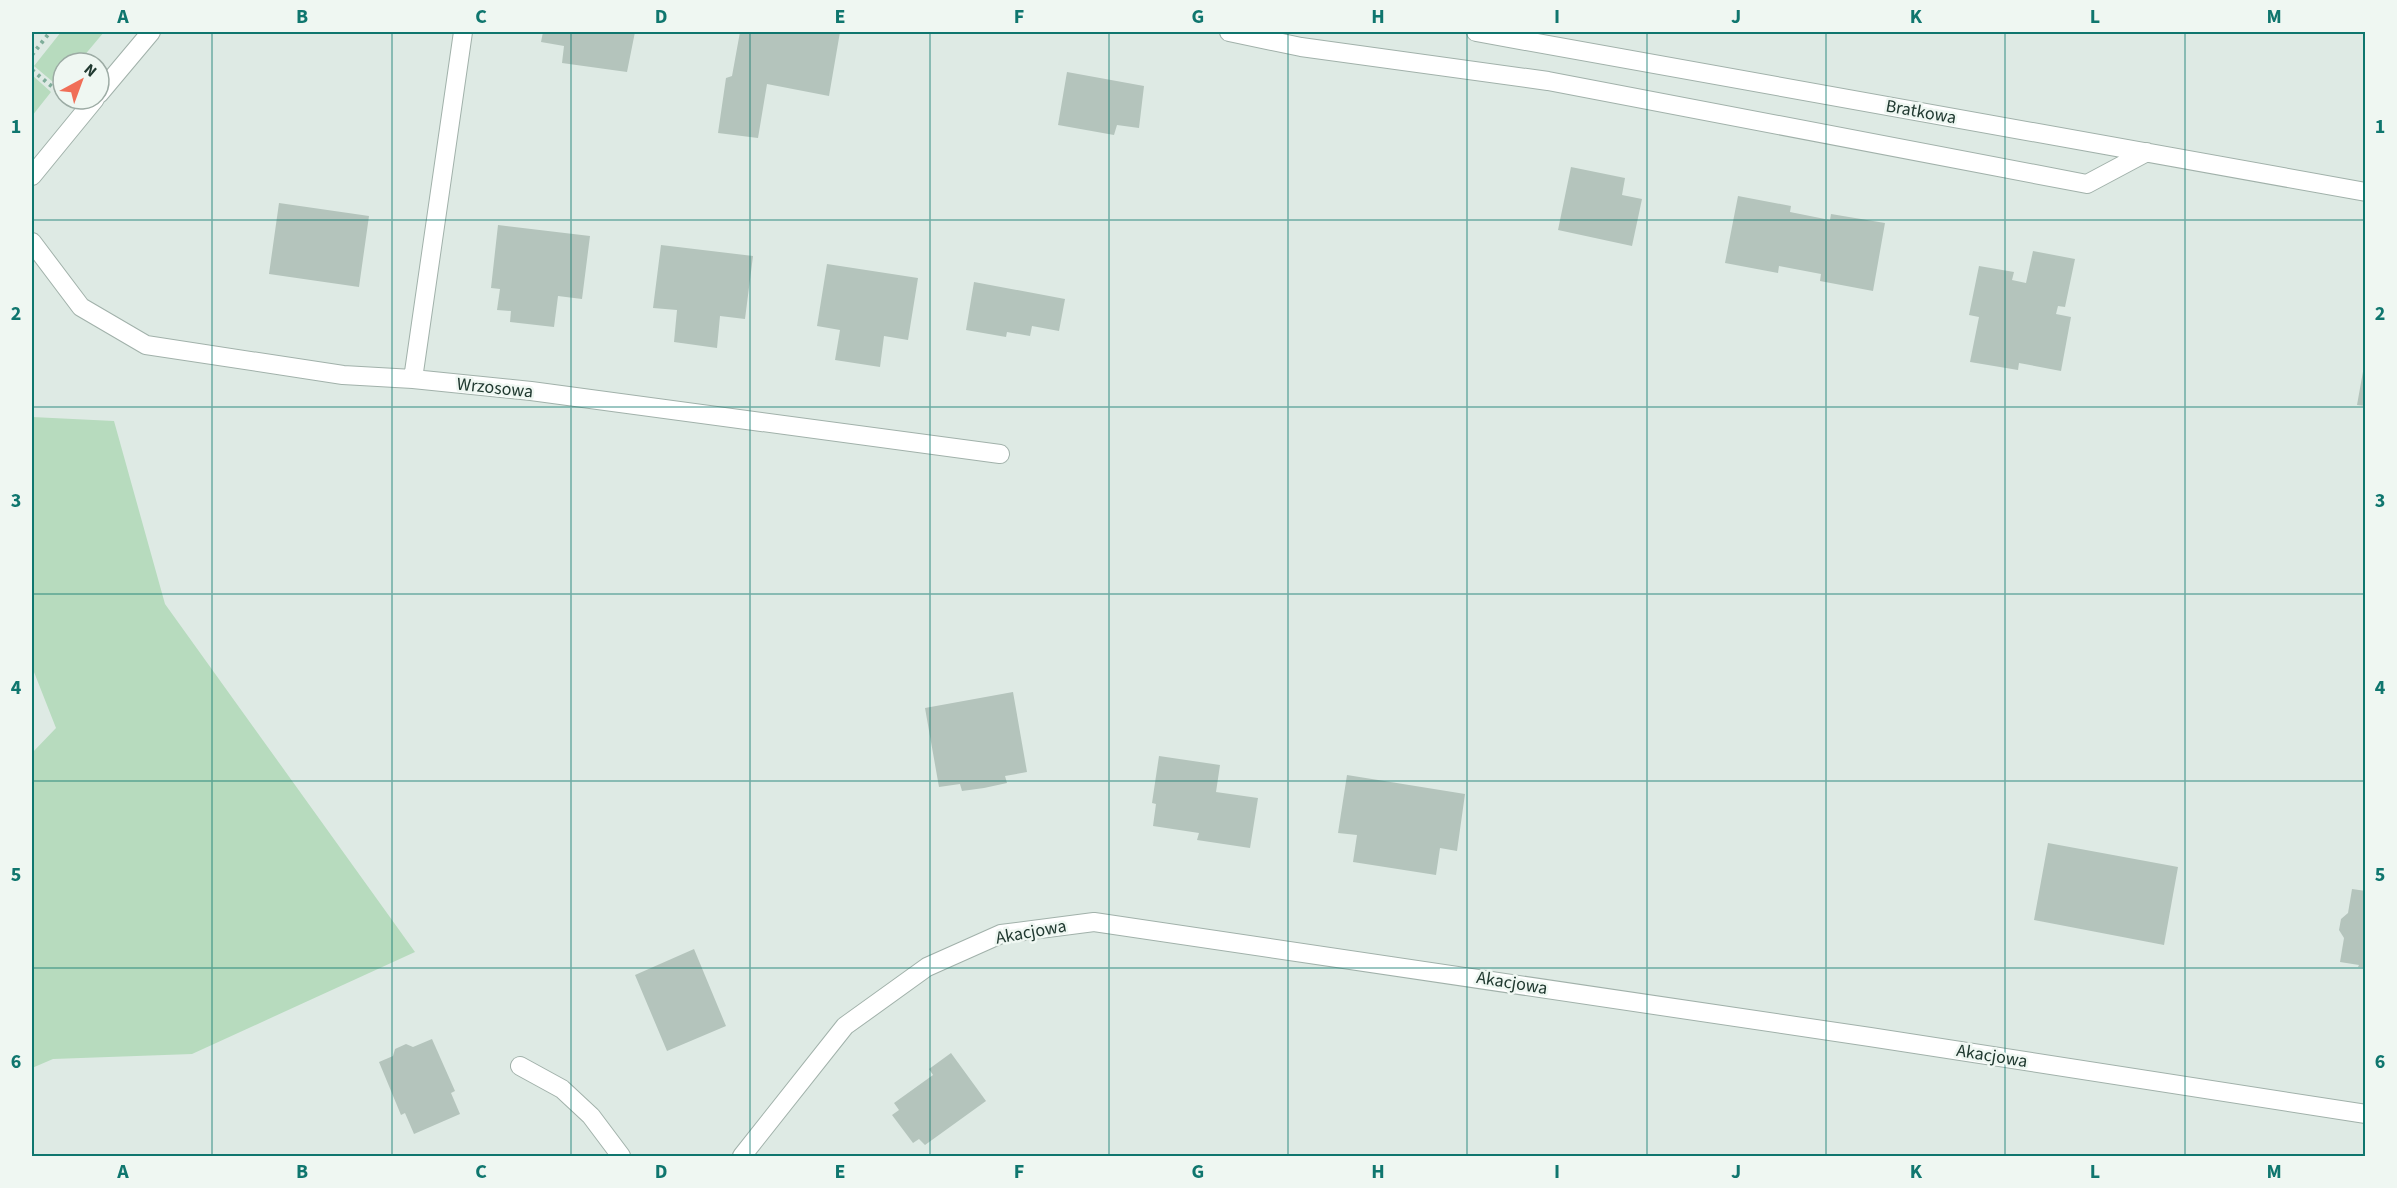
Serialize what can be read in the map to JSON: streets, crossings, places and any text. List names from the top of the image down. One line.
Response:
{"streets":{"street":["Bratkowa","Wrzosowa","Akacjowa"]},"north":"top right","grid":{"columns":["A","B","C","D","E","F","G","H","I","J","K","L","M"],"rows":["1","2","3","4","5","6"]}}
